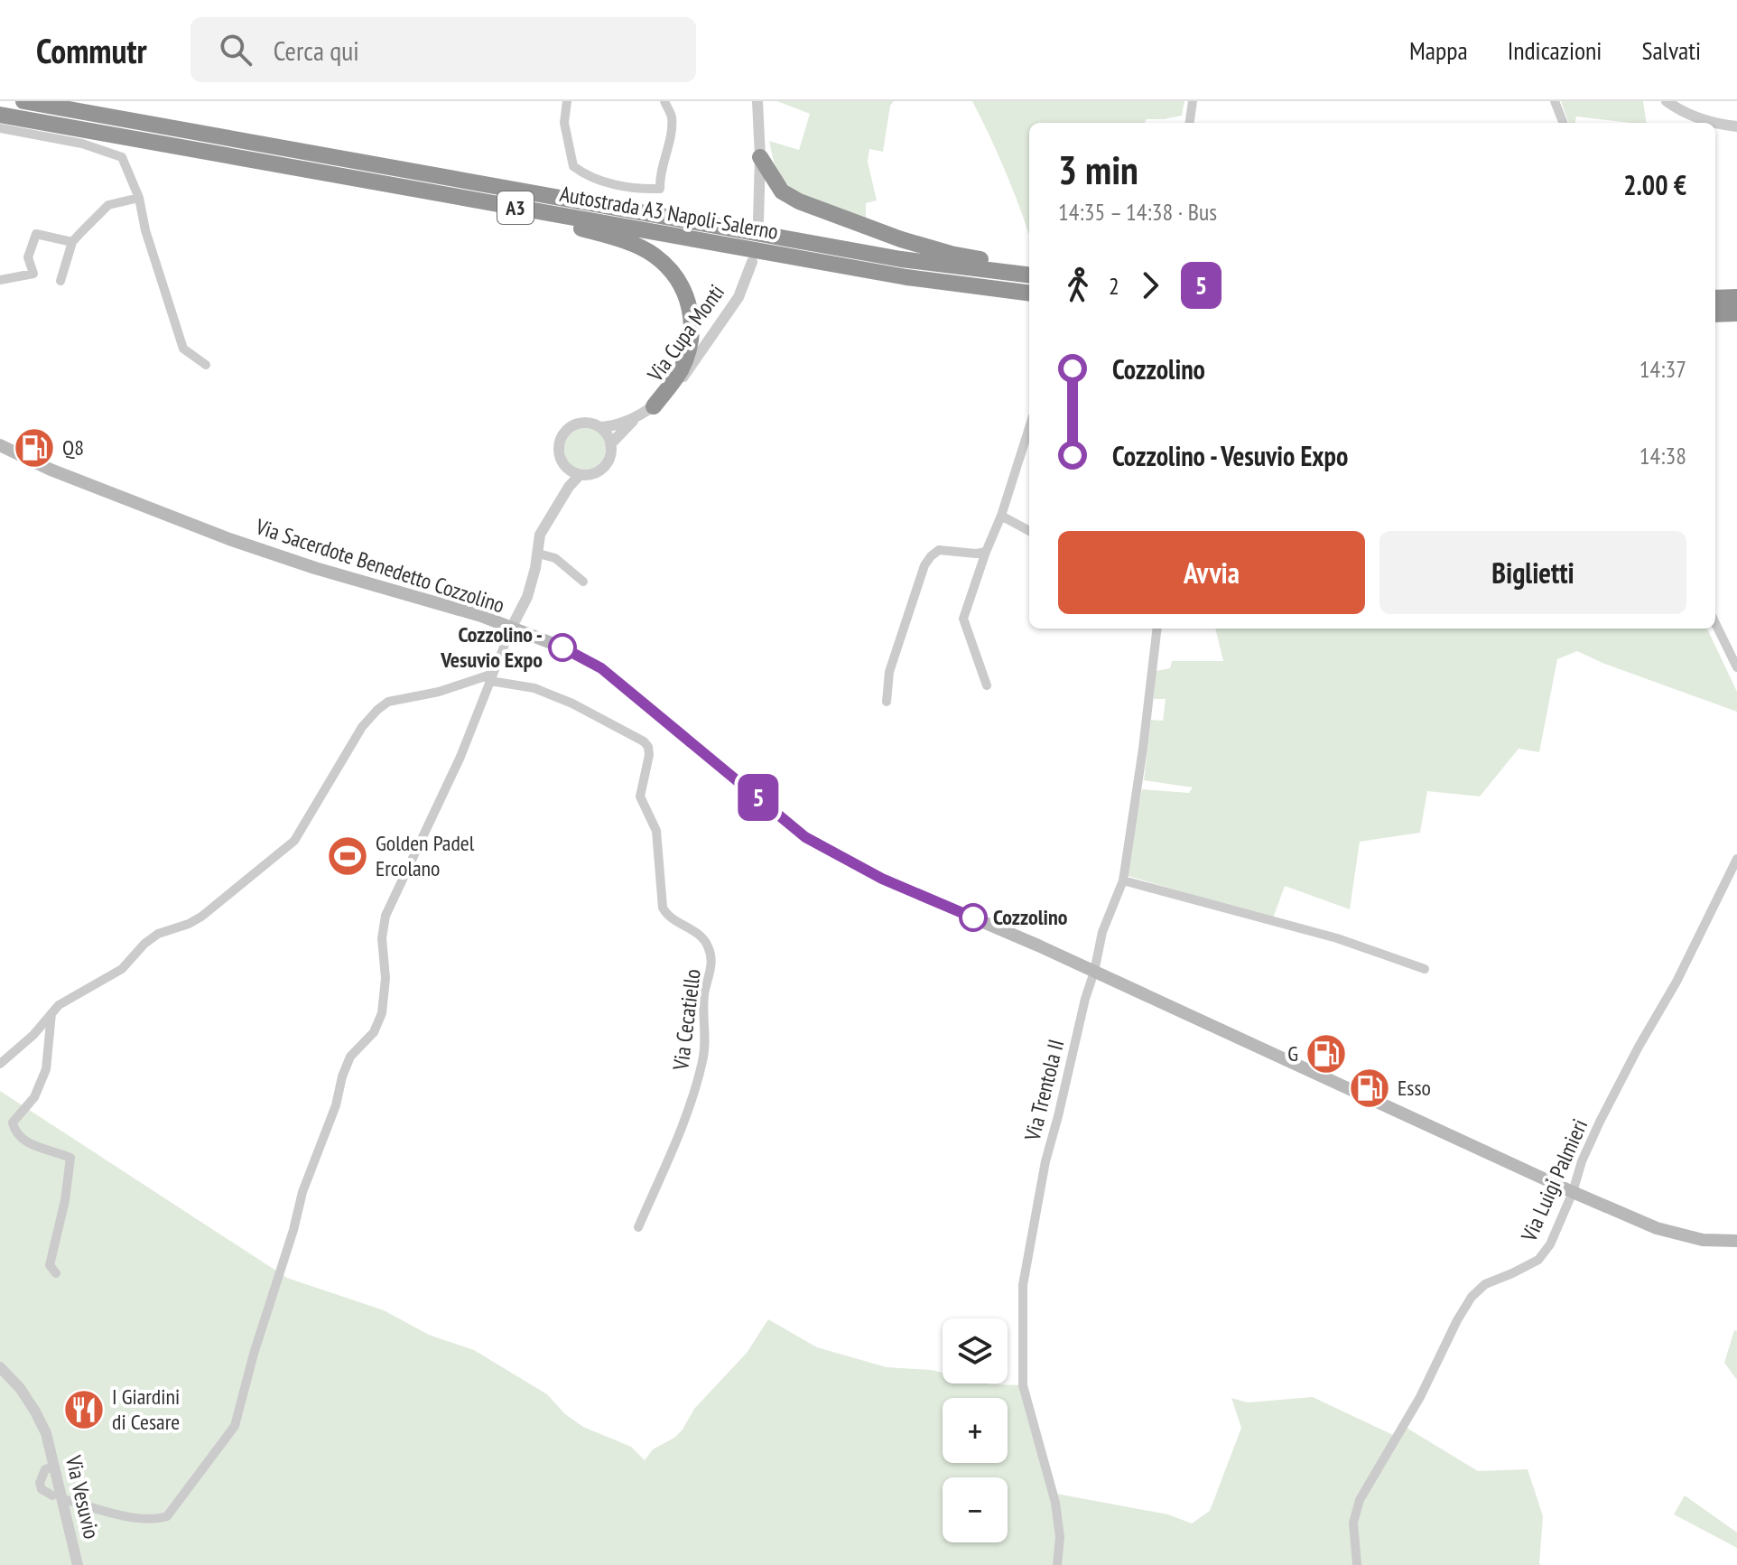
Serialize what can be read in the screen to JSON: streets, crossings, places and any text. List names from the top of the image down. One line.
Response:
{"streets":{"highway":["A3","Autostrada A3 Napoli-Salerno"],"main road":["Via Sacerdote Benedetto Cozzolino"],"street":["Via Cupa Monti","Via Cecatiello","Via Trentola II","Via Luigi Palmieri","Via Vesuvio"]},"crossings":[["Via Sacerdote Benedetto Cozzolino","Via Trentola II"],["Via Sacerdote Benedetto Cozzolino","Via Luigi Palmieri"]],"places":{"fuel station":["Q8","G","Esso"],"other":["Cozzolino - Vesuvio Expo","Cozzolino"],"sports":["Golden Padel Ercolano"],"restaurant":["I Giardini di Cesare"]},"lines":["bus line 5"],"page":{"header":"Commutr","search":"Cerca qui","nav":["Mappa","Indicazioni","Salvati"],"on_map":"5","heading":["3 min","14:35 – 14:38 · Bus","2.00 €"],"legs":["2","5"],"list":[{"name":"Cozzolino","value":"14:37"},{"name":"Cozzolino - Vesuvio Expo","value":"14:38"}],"buttons":["Avvia","Biglietti"],"map_buttons":["+","−"]}}
